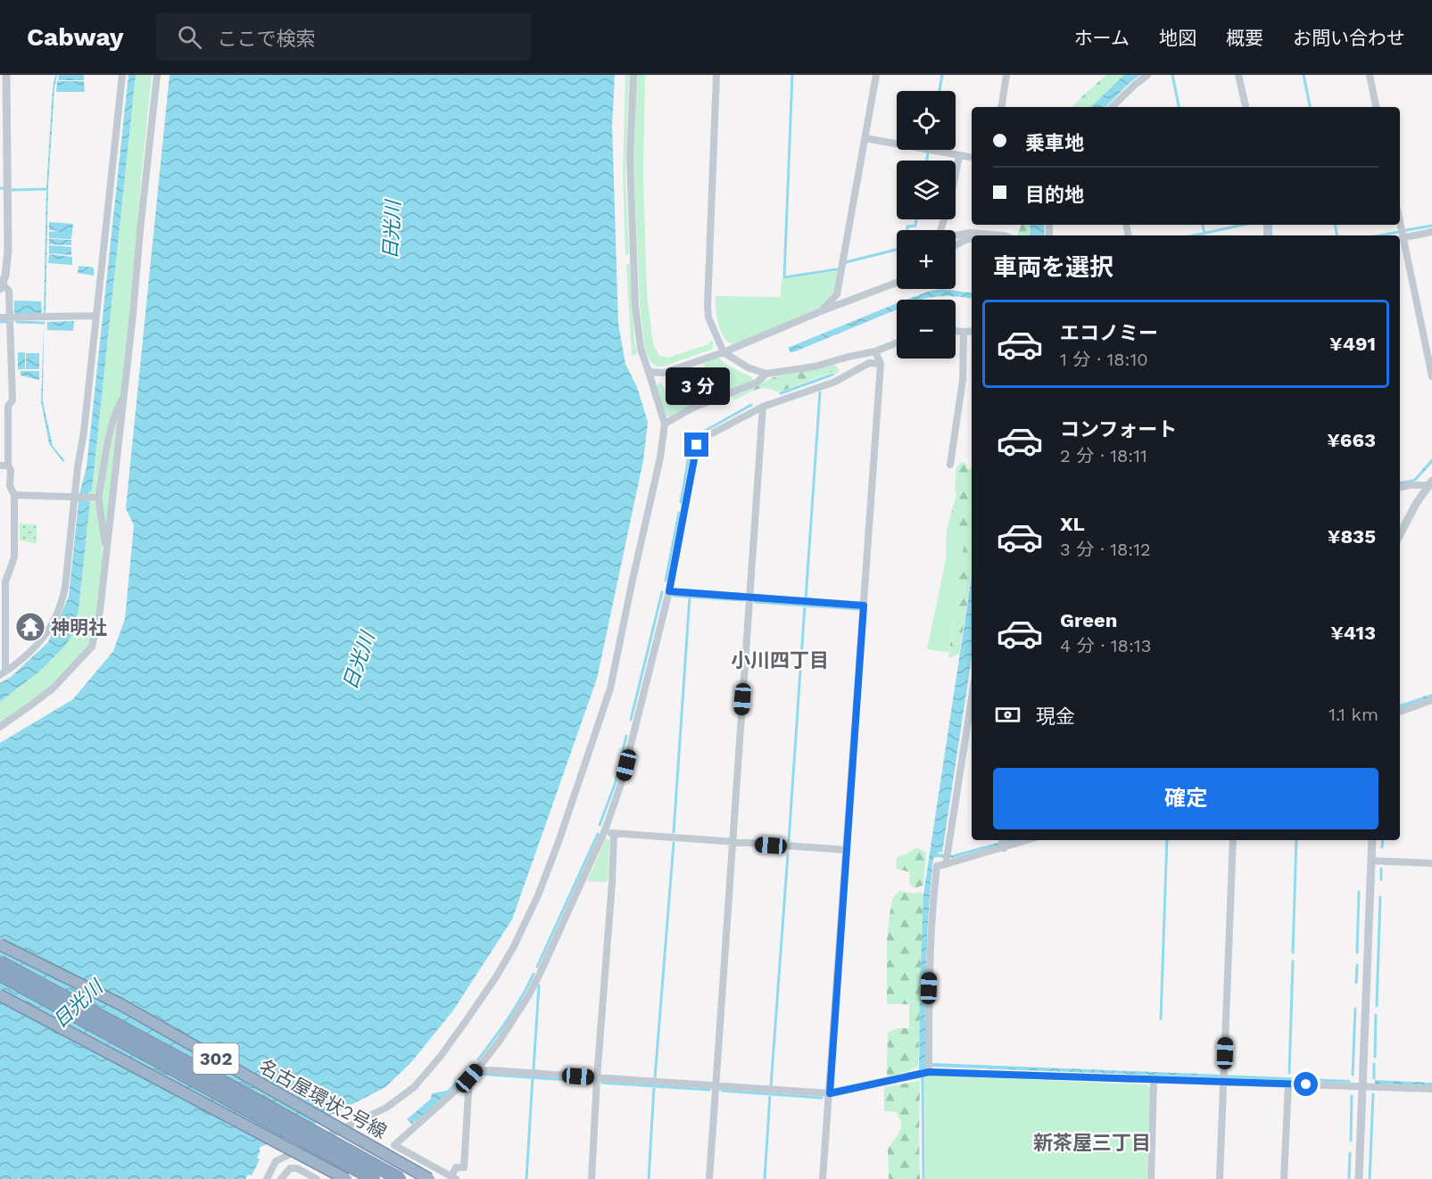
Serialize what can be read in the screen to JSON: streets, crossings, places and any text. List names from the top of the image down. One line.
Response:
{"streets":{"highway":["302","名古屋環状2号線"]},"districts":["小川四丁目","新茶屋三丁目"],"water":["日光川"],"places":{"temple":["神明社"]},"page":{"header":"Cabway","search":"ここで検索","nav":["ホーム","地図","概要","お問い合わせ"],"map_buttons":["+","−"],"banner":["乗車地","目的地"],"heading":"車両を選択","list":[{"name":"エコノミー","note":"1 分 · 18:10","value":"¥491"},{"name":"コンフォート","note":"2 分 · 18:11","value":"¥663"},{"name":"XL","note":"3 分 · 18:12","value":"¥835"},{"name":"Green","note":"4 分 · 18:13","value":"¥413"}],"bubble":"3 分","pay":["現金","1.1 km"],"buttons":"確定"}}
